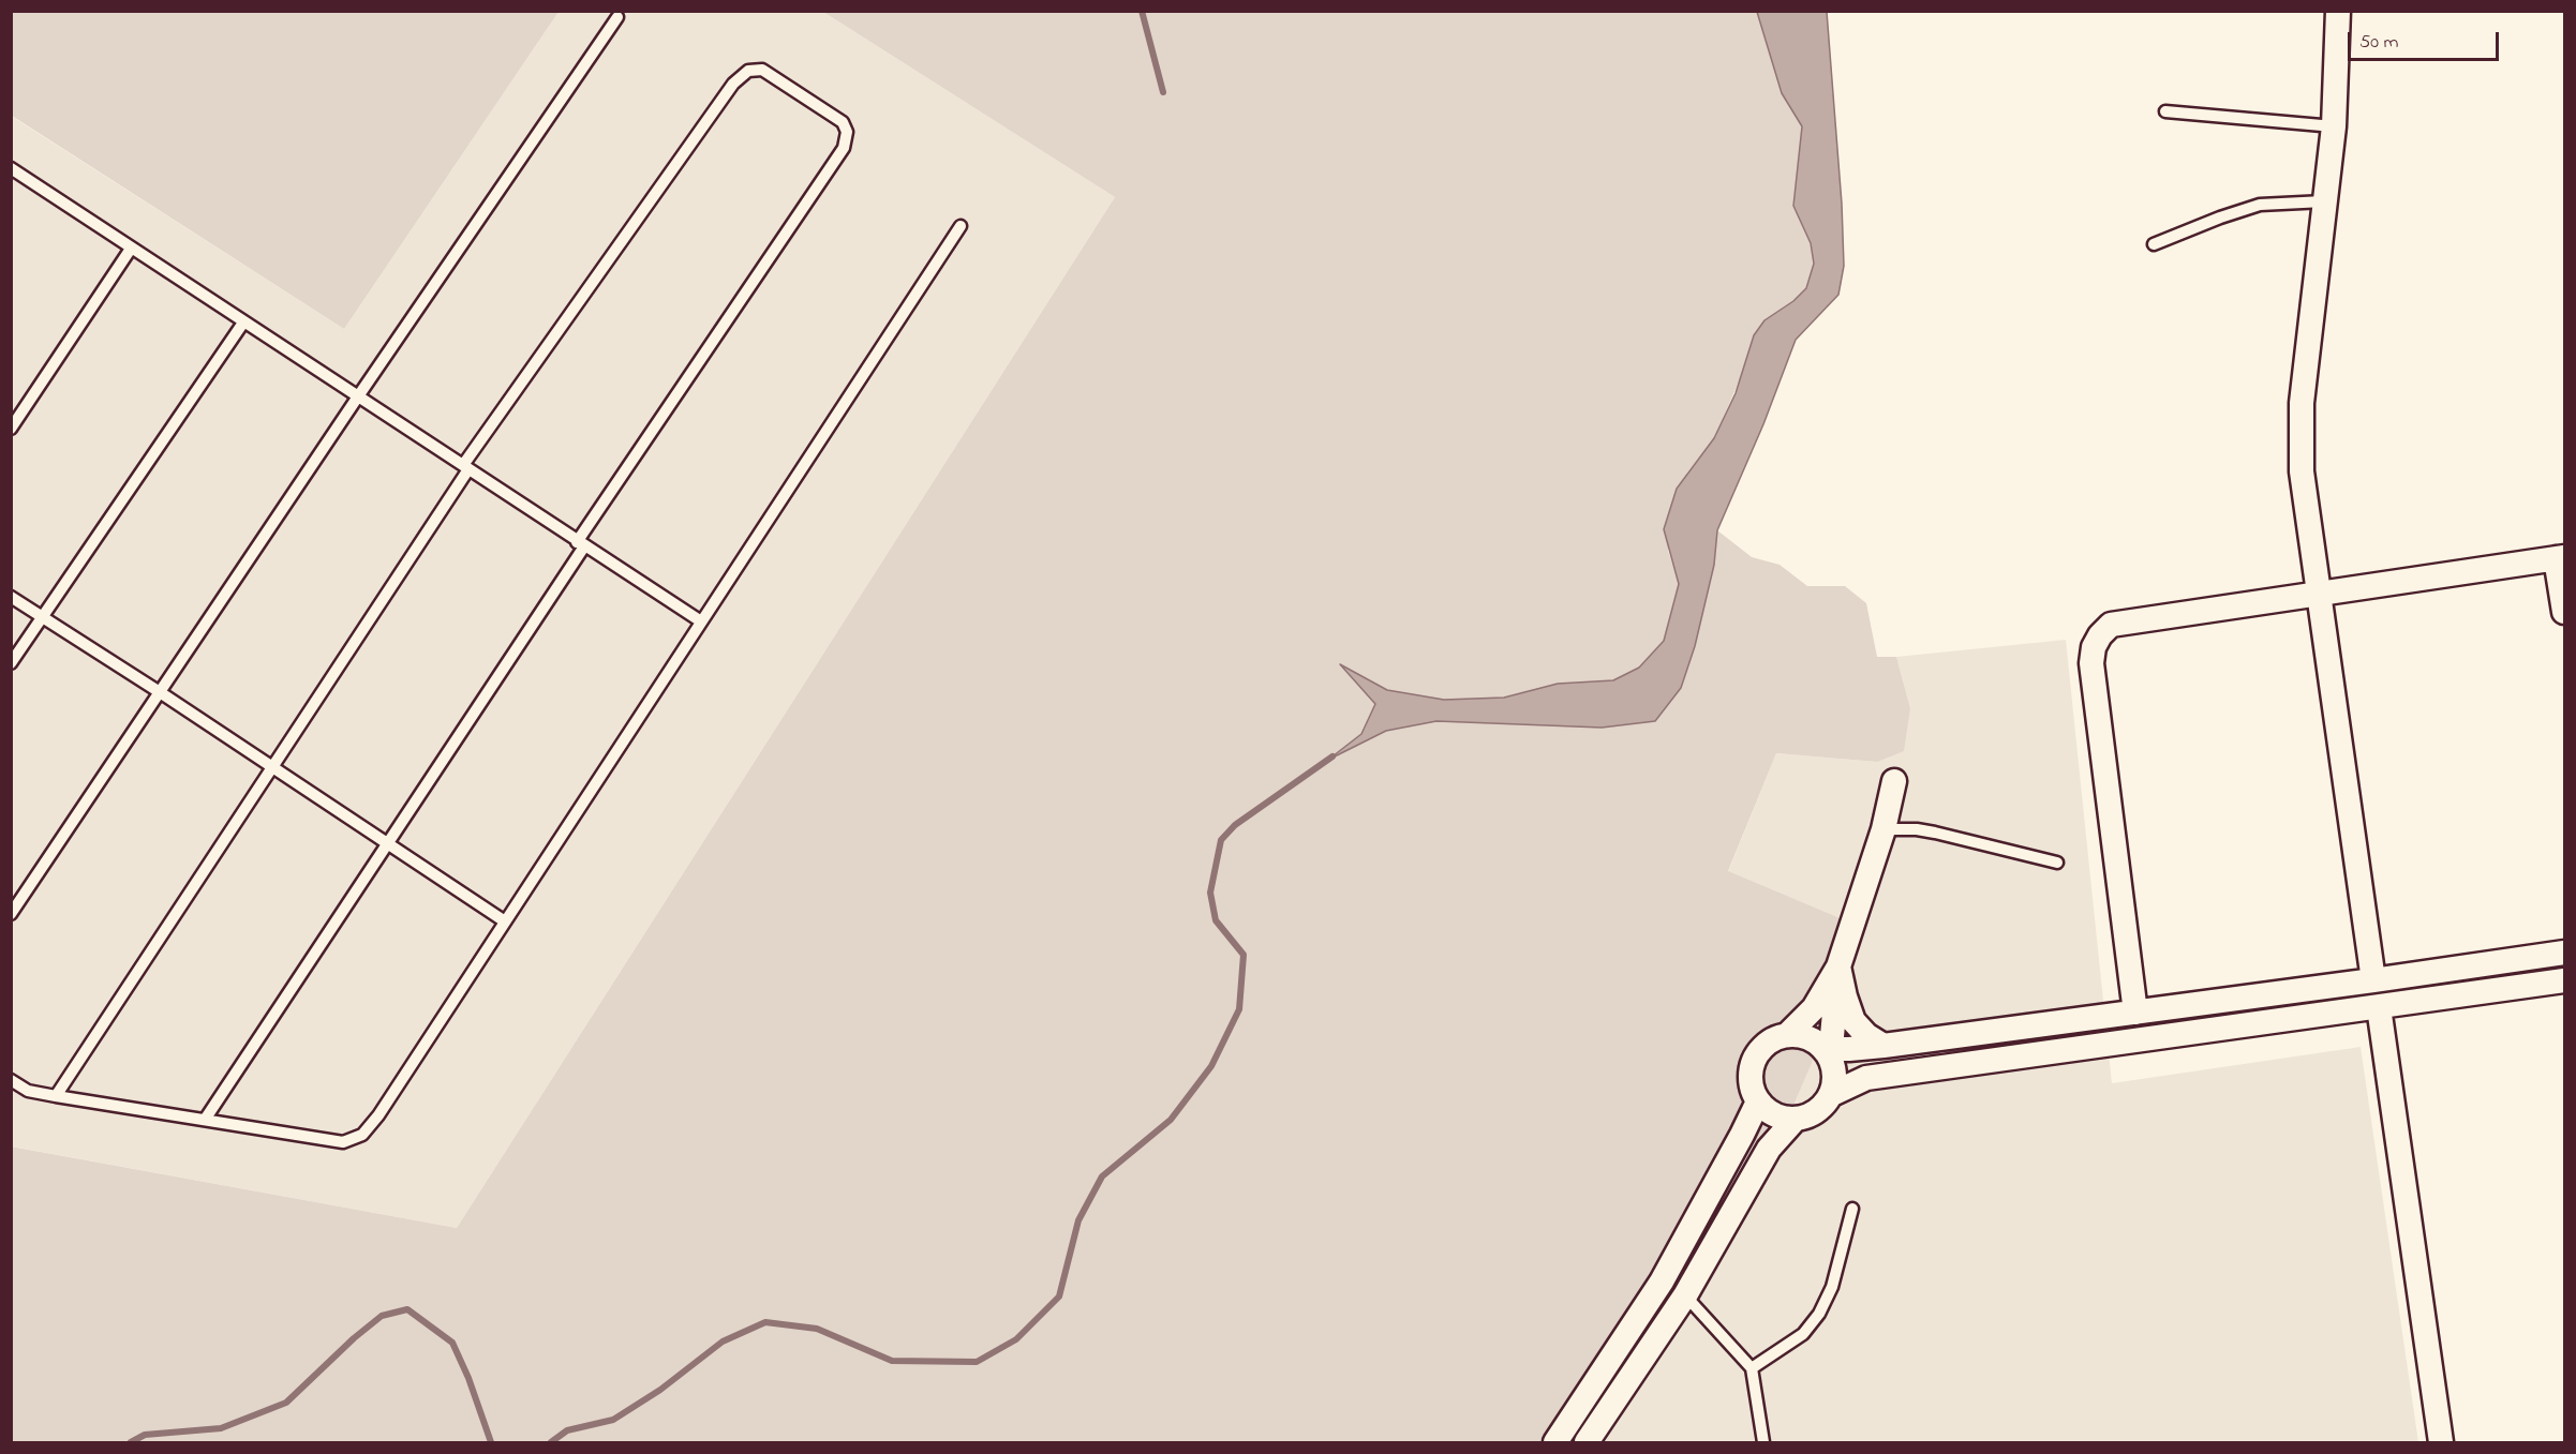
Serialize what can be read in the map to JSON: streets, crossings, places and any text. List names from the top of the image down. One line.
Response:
{"scale_bar":"50 m"}
